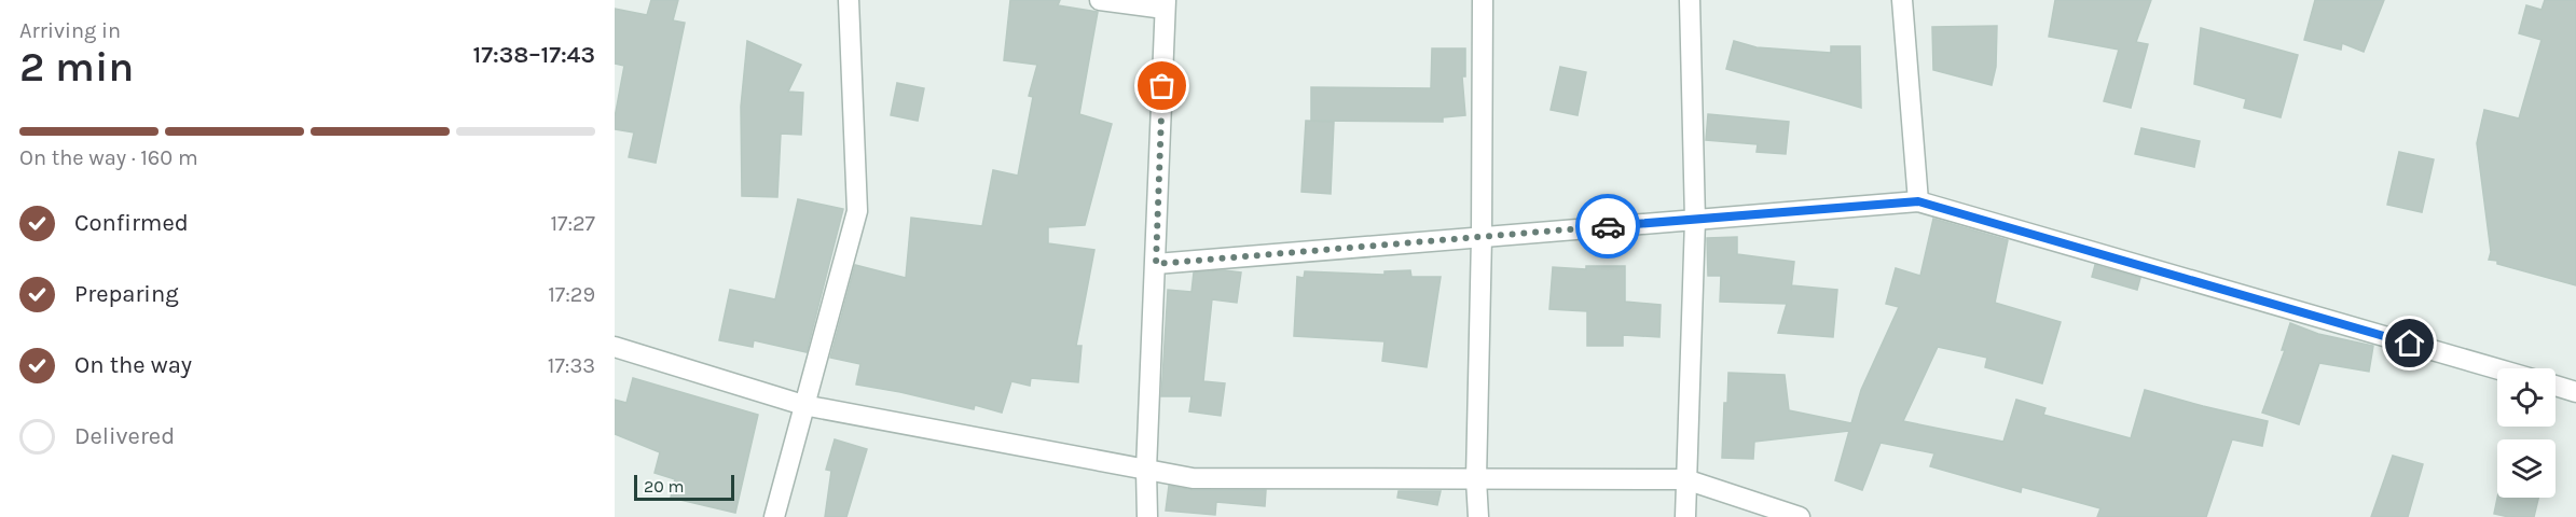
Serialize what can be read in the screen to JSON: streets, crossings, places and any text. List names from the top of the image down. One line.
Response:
{"scale_bar":"20 m","page":{"heading":["2 min","Arriving in","17:38–17:43"],"bar":"On the way · 160 m","list":[["Confirmed","17:27"],["Preparing","17:29"],["On the way","17:33"],"Delivered"],"scale":"20 m"}}
